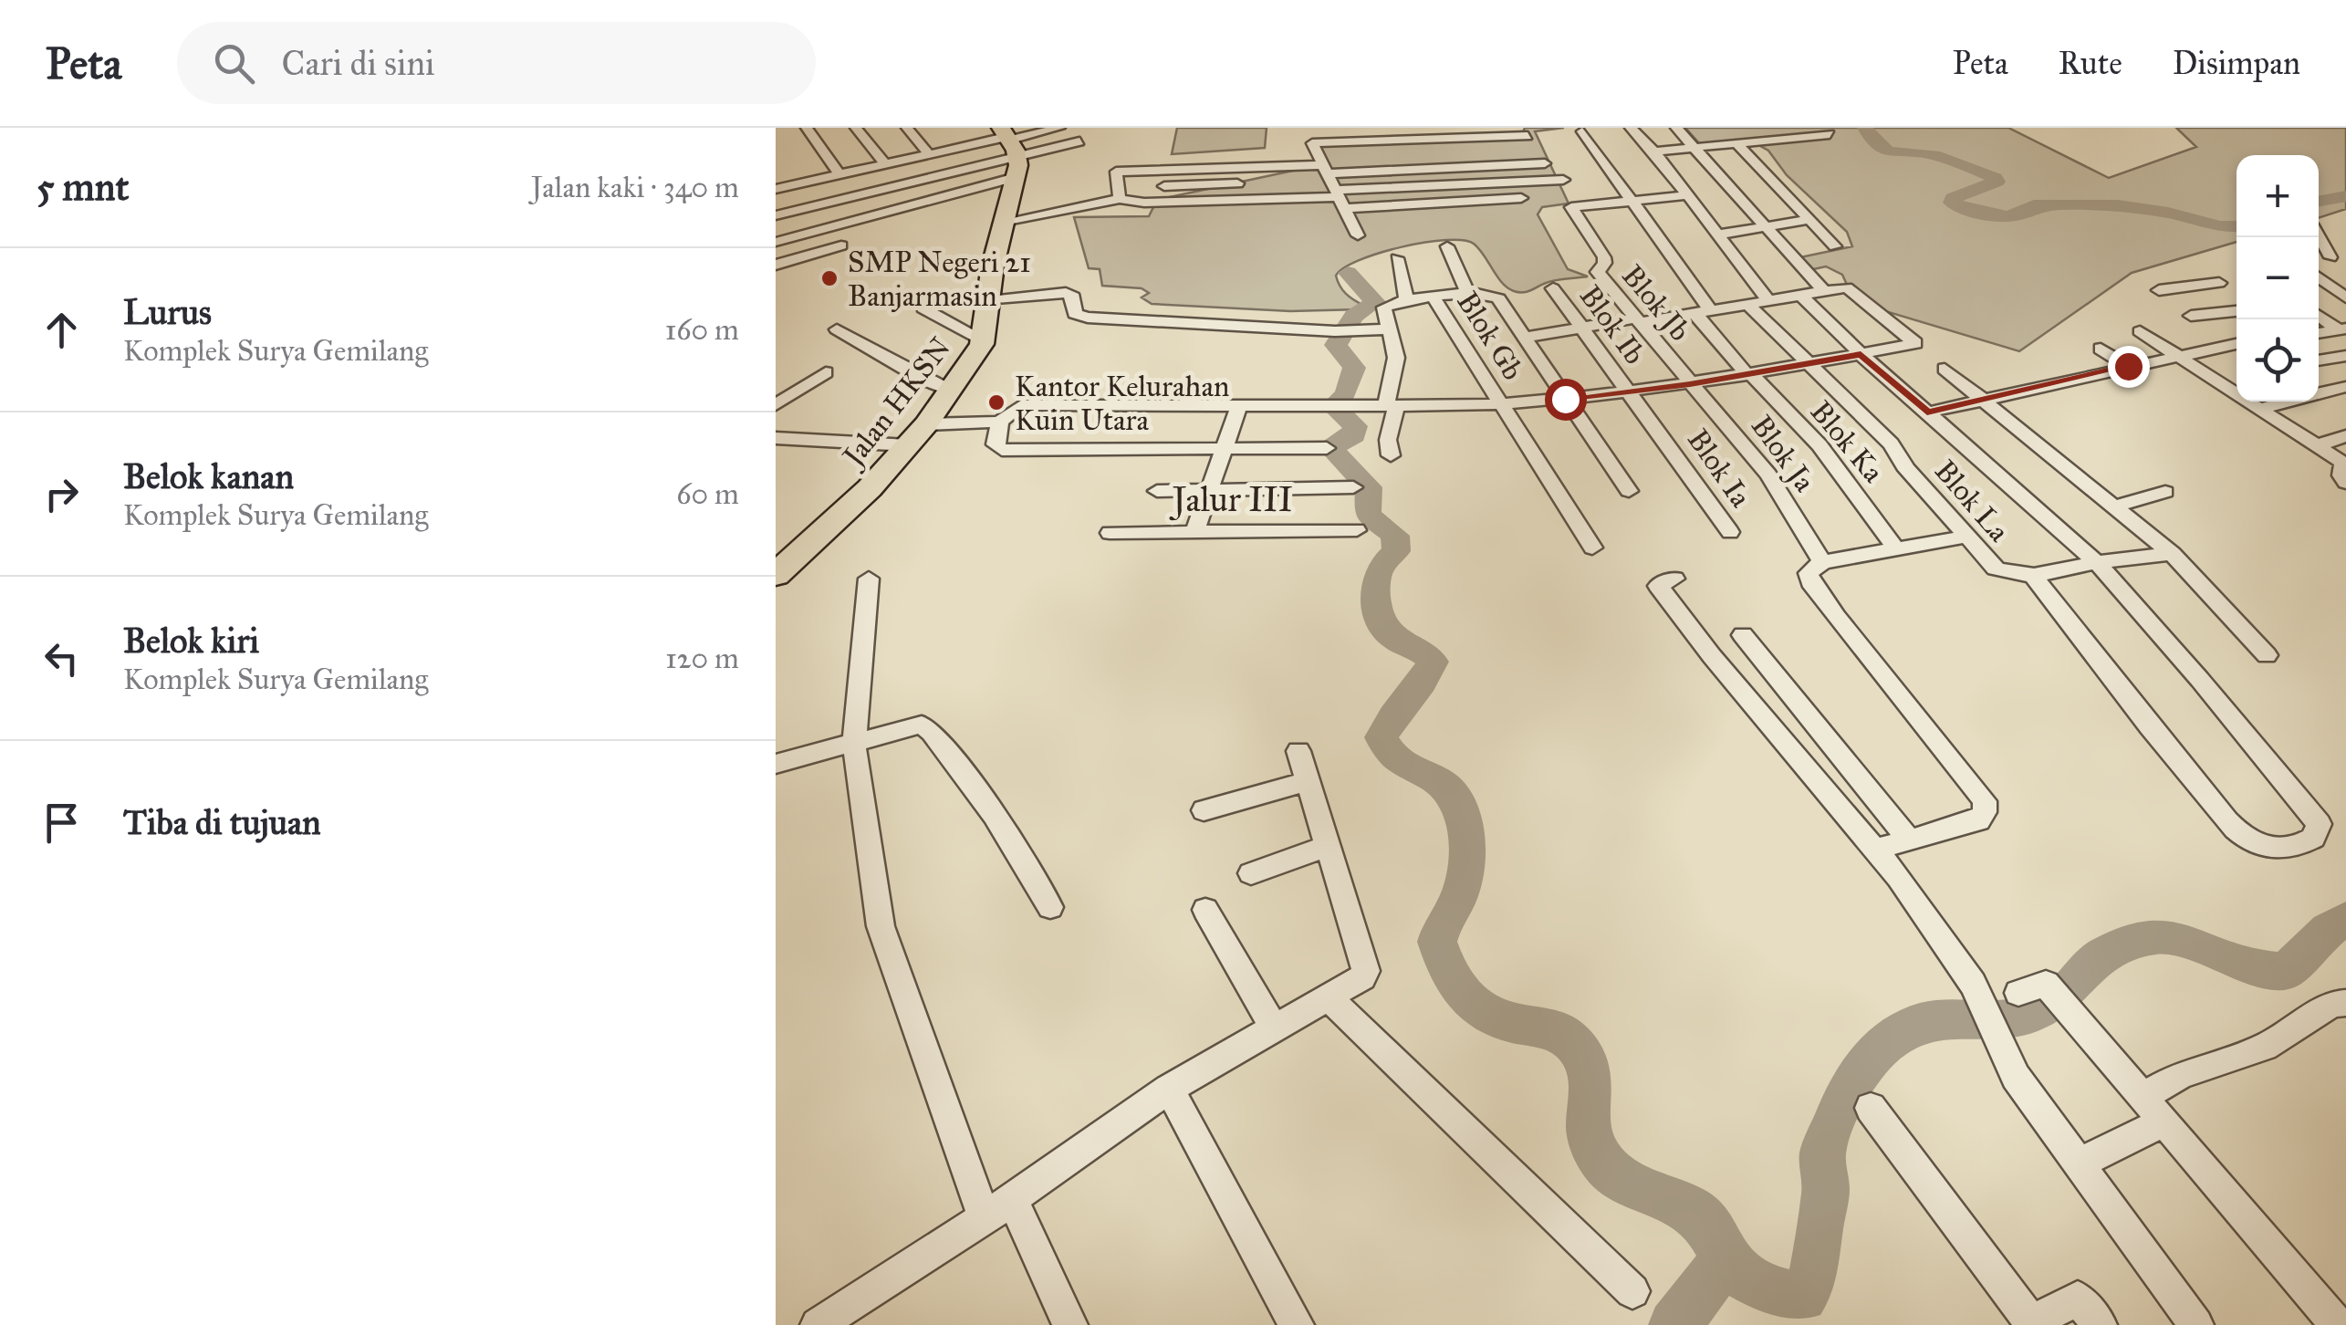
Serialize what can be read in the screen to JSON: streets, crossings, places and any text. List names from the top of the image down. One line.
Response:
{"streets":{"main road":["Jalan HKSN"],"street":["Blok Jb","Blok Ib","Blok Gb","Blok Ka","Blok Ja","Blok Ia","Jalur III","Blok La"]},"crossings":[["Blok Jb","Blok Ka"],["Blok Jb","Blok Ja"],["Blok Ib","Blok Ia"]],"places":["SMP Negeri 21 Banjarmasin","Kantor Kelurahan Kuin Utara"],"page":{"header":"Peta","search":"Cari di sini","nav":["Peta","Rute","Disimpan"],"heading":["5 mnt","Jalan kaki · 340 m"],"map_buttons":["+","−"],"list":[["Lurus","Komplek Surya Gemilang","160 m"],["Belok kanan","Komplek Surya Gemilang","60 m"],["Belok kiri","Komplek Surya Gemilang","120 m"],"Tiba di tujuan"]}}
